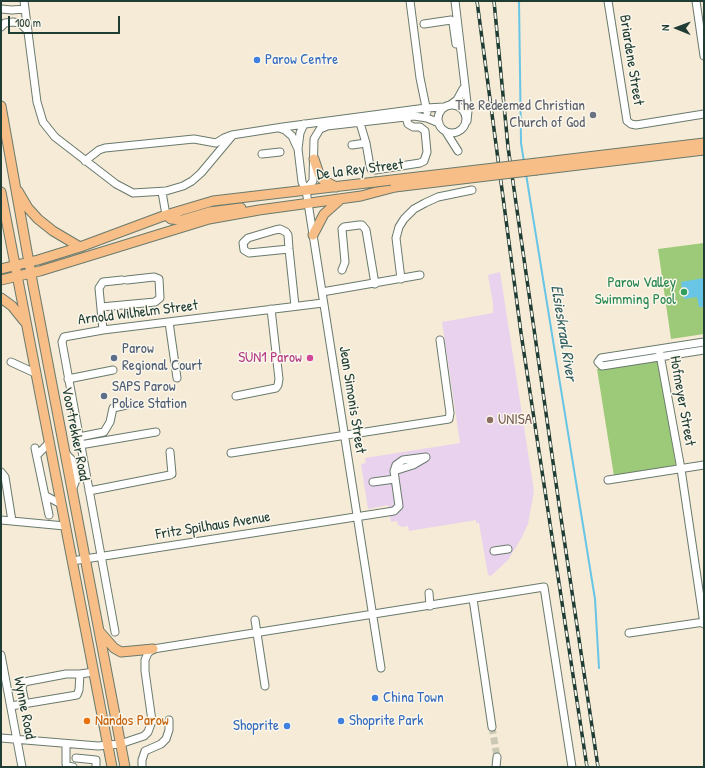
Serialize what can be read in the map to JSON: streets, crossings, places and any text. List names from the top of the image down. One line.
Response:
{"streets":{"main road":["De la Rey Street","Voortrekker Road"],"street":["Briardene Street","Arnold Wilhelm Street","Jean Simonis Street","Hofmeyer Street","Fritz Spilhaus Avenue","Wynne Road"]},"crossings":[["De la Rey Street","Jean Simonis Street"],["De la Rey Street","Voortrekker Road"],["Arnold Wilhelm Street","Jean Simonis Street"],["Arnold Wilhelm Street","Fritz Spilhaus Avenue"],["Jean Simonis Street","Fritz Spilhaus Avenue"],["Voortrekker Road","Fritz Spilhaus Avenue"]],"water":["Elsieskraal River"],"places":["Parow Centre","The Redeemed Christian Church of God","Parow Valley Swimming Pool","Parow Regional Court","SUN1 Parow","SAPS Parow Police Station","UNISA","China Town","Nandos Parow","Shoprite Park","Shoprite"],"scale_bar":"100 m","north":"left"}
